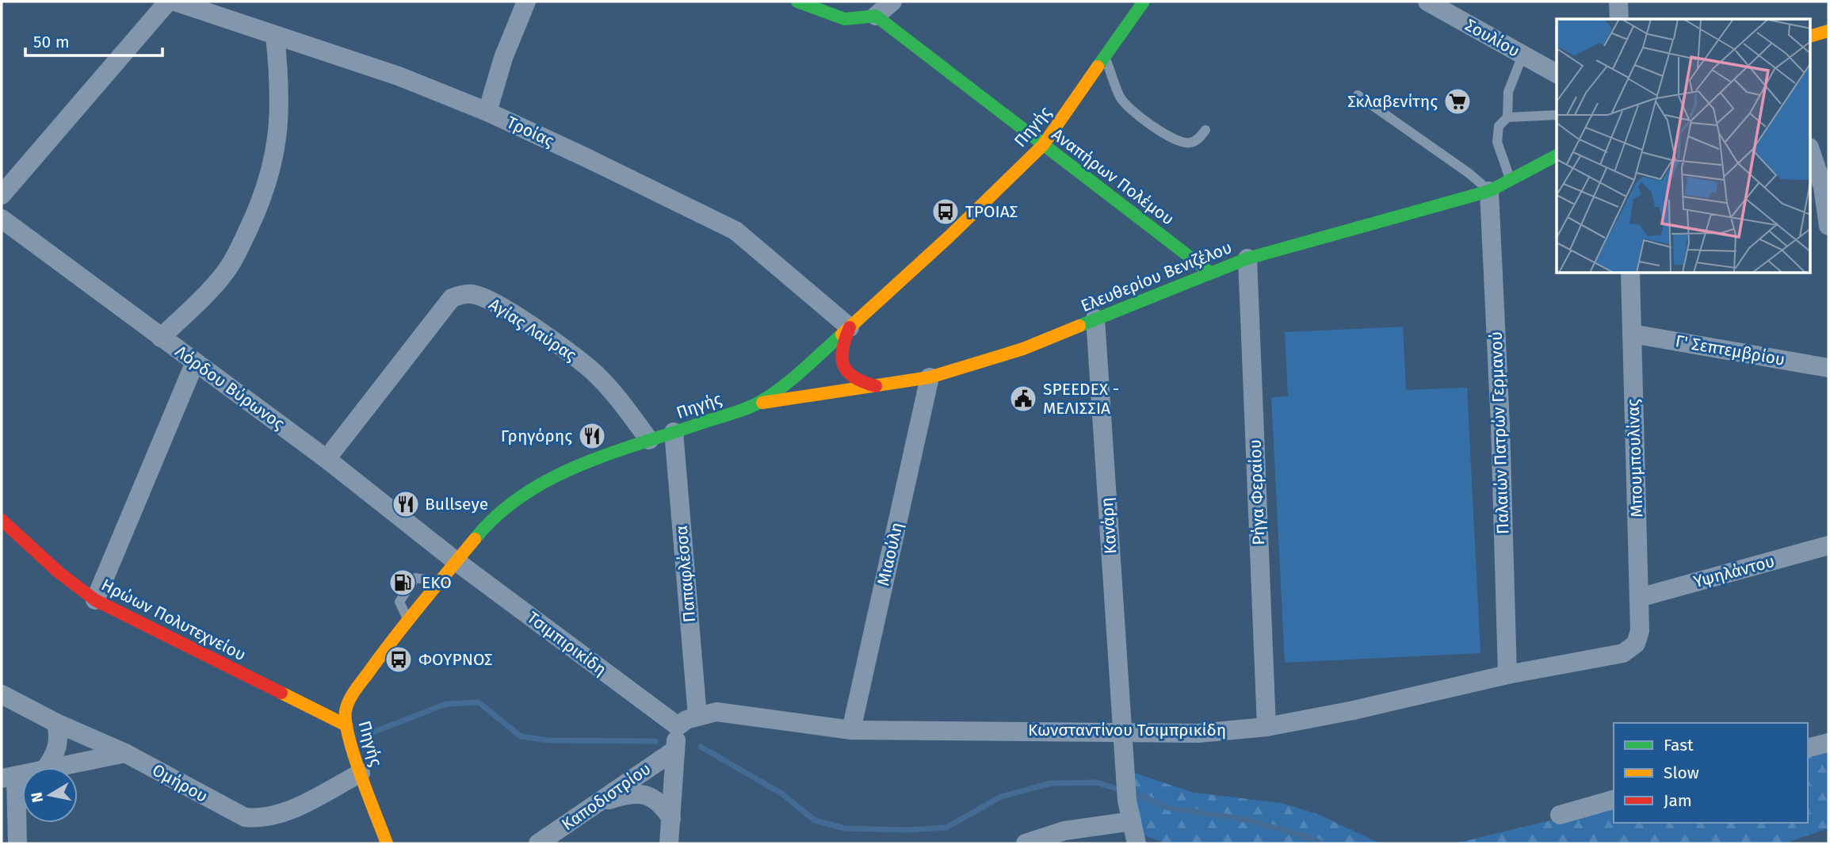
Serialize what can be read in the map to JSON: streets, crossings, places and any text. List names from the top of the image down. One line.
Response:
{"streets":{"main road":["Πηγής","Αναπήρων Πολέμου","Ελευθερίου Βενιζέλου","Ηρώων Πολυτεχνείου"],"street":["Σουλίου","Τροίας","Αγίας Λαύρας","Γ' Σεπτεμβρίου","Λόρδου Βύρωνος","Παλαιών Πατρών Γερμανού","Μπουμπουλίνας","Ρήγα Φεραίου","Κανάρη","Μιαούλη","Υψηλάντου","Παπαφλέσσα","Τσιμπιρικίδη","Κωνσταντίνου Τσιμπρικίδη","Ομήρου","Καποδιστρίου"]},"crossings":[["Πηγής","Τροίας"],["Πηγής","Αναπήρων Πολέμου"],["Πηγής","Ελευθερίου Βενιζέλου"],["Πηγής","Αγίας Λαύρας"],["Πηγής","Λόρδου Βύρωνος"],["Πηγής","Παπαφλέσσα"],["Πηγής","Ηρώων Πολυτεχνείου"],["Πηγής","Τσιμπιρικίδη"],["Πηγής","Ομήρου"],["Αναπήρων Πολέμου","Ελευθερίου Βενιζέλου"],["Ελευθερίου Βενιζέλου","Παλαιών Πατρών Γερμανού"],["Ελευθερίου Βενιζέλου","Ρήγα Φεραίου"],["Ελευθερίου Βενιζέλου","Κανάρη"],["Ελευθερίου Βενιζέλου","Μιαούλη"],["Αγίας Λαύρας","Λόρδου Βύρωνος"],["Γ' Σεπτεμβρίου","Μπουμπουλίνας"],["Λόρδου Βύρωνος","Τσιμπιρικίδη"],["Παλαιών Πατρών Γερμανού","Κωνσταντίνου Τσιμπρικίδη"],["Μπουμπουλίνας","Υψηλάντου"],["Μπουμπουλίνας","Κωνσταντίνου Τσιμπρικίδη"],["Ρήγα Φεραίου","Κωνσταντίνου Τσιμπρικίδη"],["Κανάρη","Κωνσταντίνου Τσιμπρικίδη"],["Μιαούλη","Κωνσταντίνου Τσιμπρικίδη"],["Παπαφλέσσα","Κωνσταντίνου Τσιμπρικίδη"],["Τσιμπιρικίδη","Κωνσταντίνου Τσιμπρικίδη"]],"places":{"supermarket":["Σκλαβενίτης"],"bus stop":["ΤΡΟΙΑΣ","ΦΟΥΡΝΟΣ"],"public building":["SPEEDEX - ΜΕΛΙΣΣΙΑ"],"restaurant":["Γρηγόρης","Bullseye"],"fuel station":["EKO"]},"legend":["Fast","Slow","Jam"],"scale_bar":"50 m","north":"left"}
